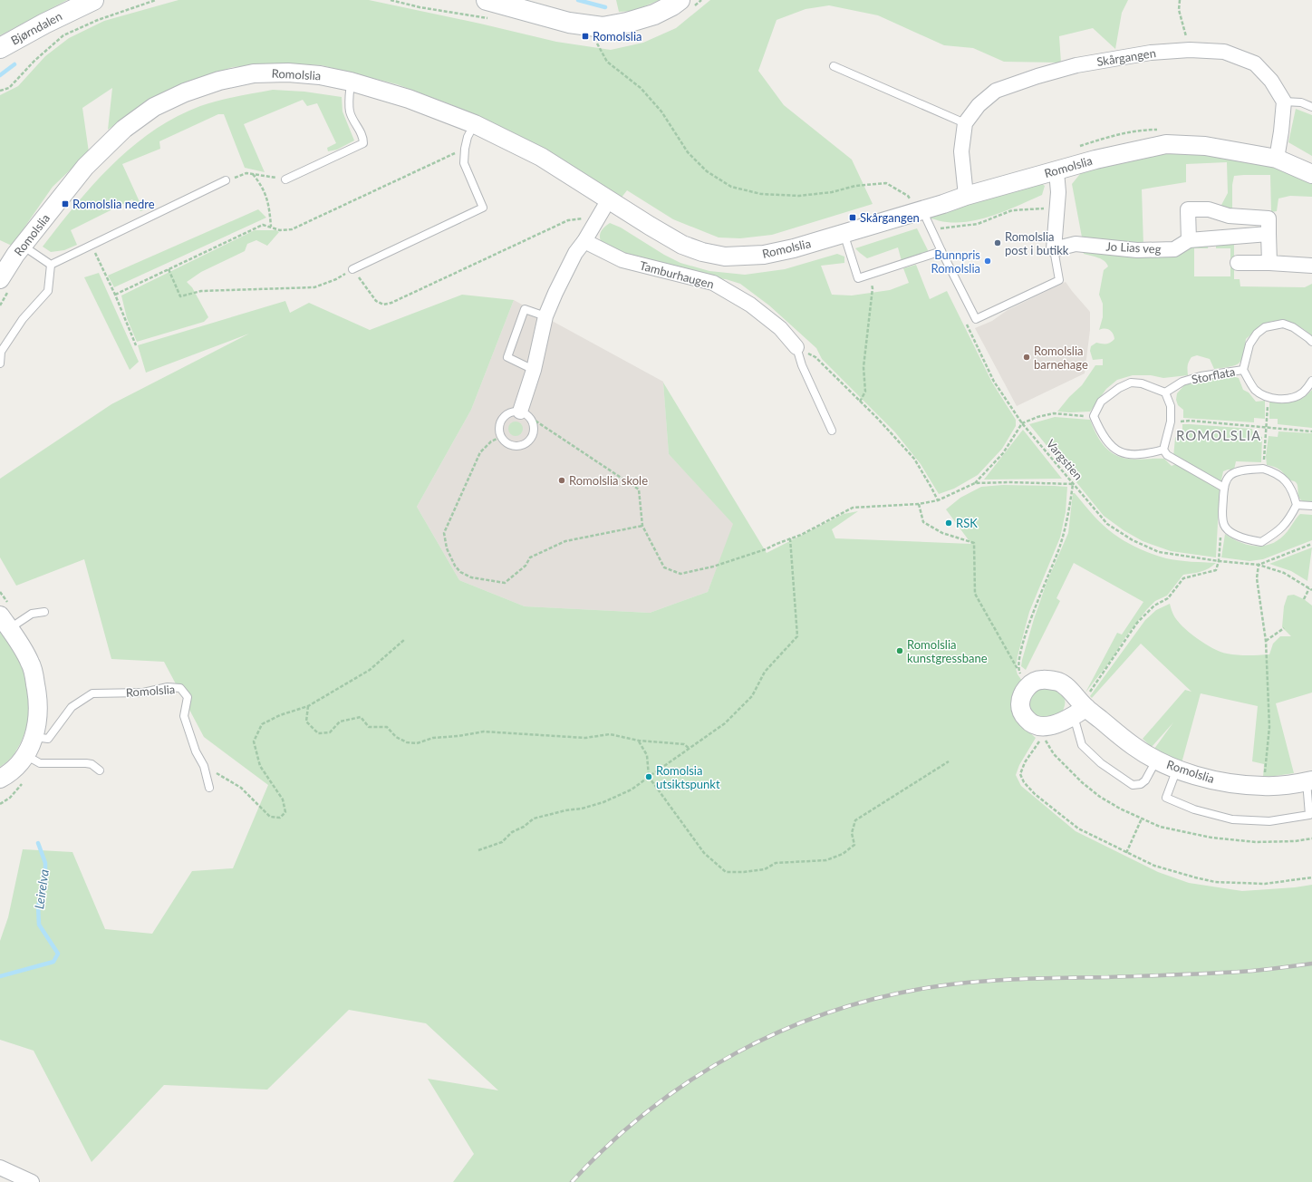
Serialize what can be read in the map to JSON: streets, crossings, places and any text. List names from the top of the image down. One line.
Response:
{"streets":{"main road":["Bjørndalen"],"street":["Skårgangen","Romolslia","Jo Lias veg","Tamburhaugen"],"lane":["Storflata"],"path":["Vargstien"]},"crossings":[["Skårgangen","Romolslia"]],"districts":["ROMOLSLIA"],"water":["Leirelva"],"places":{"transit":["Romolslia","Romolslia nedre","Skårgangen"],"other":["Romolslia post i butikk","Bunnpris Romolslia","Romolslia barnehage","Romolslia skole","RSK","Romolslia kunstgressbane","Romolsia utsiktspunkt"]}}
